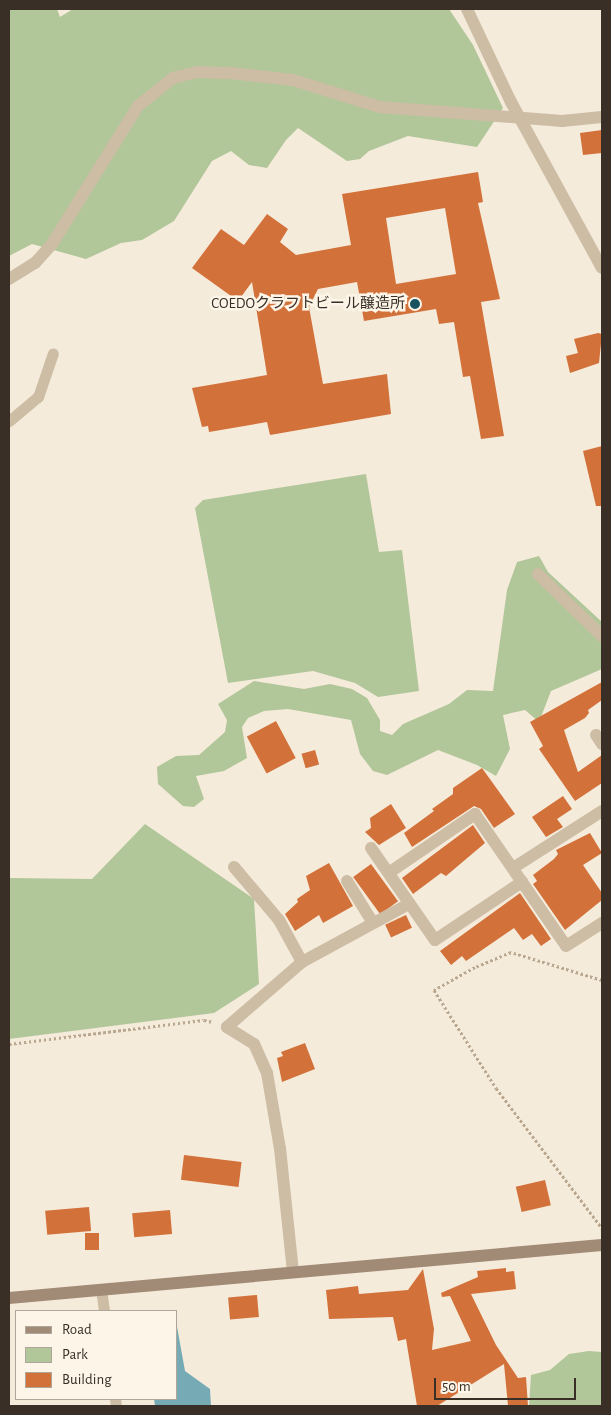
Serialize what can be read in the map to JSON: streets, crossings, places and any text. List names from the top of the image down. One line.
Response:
{"places":["COEDOクラフトビール醸造所"],"legend":["Road","Park","Building"],"scale_bar":"50 m"}
